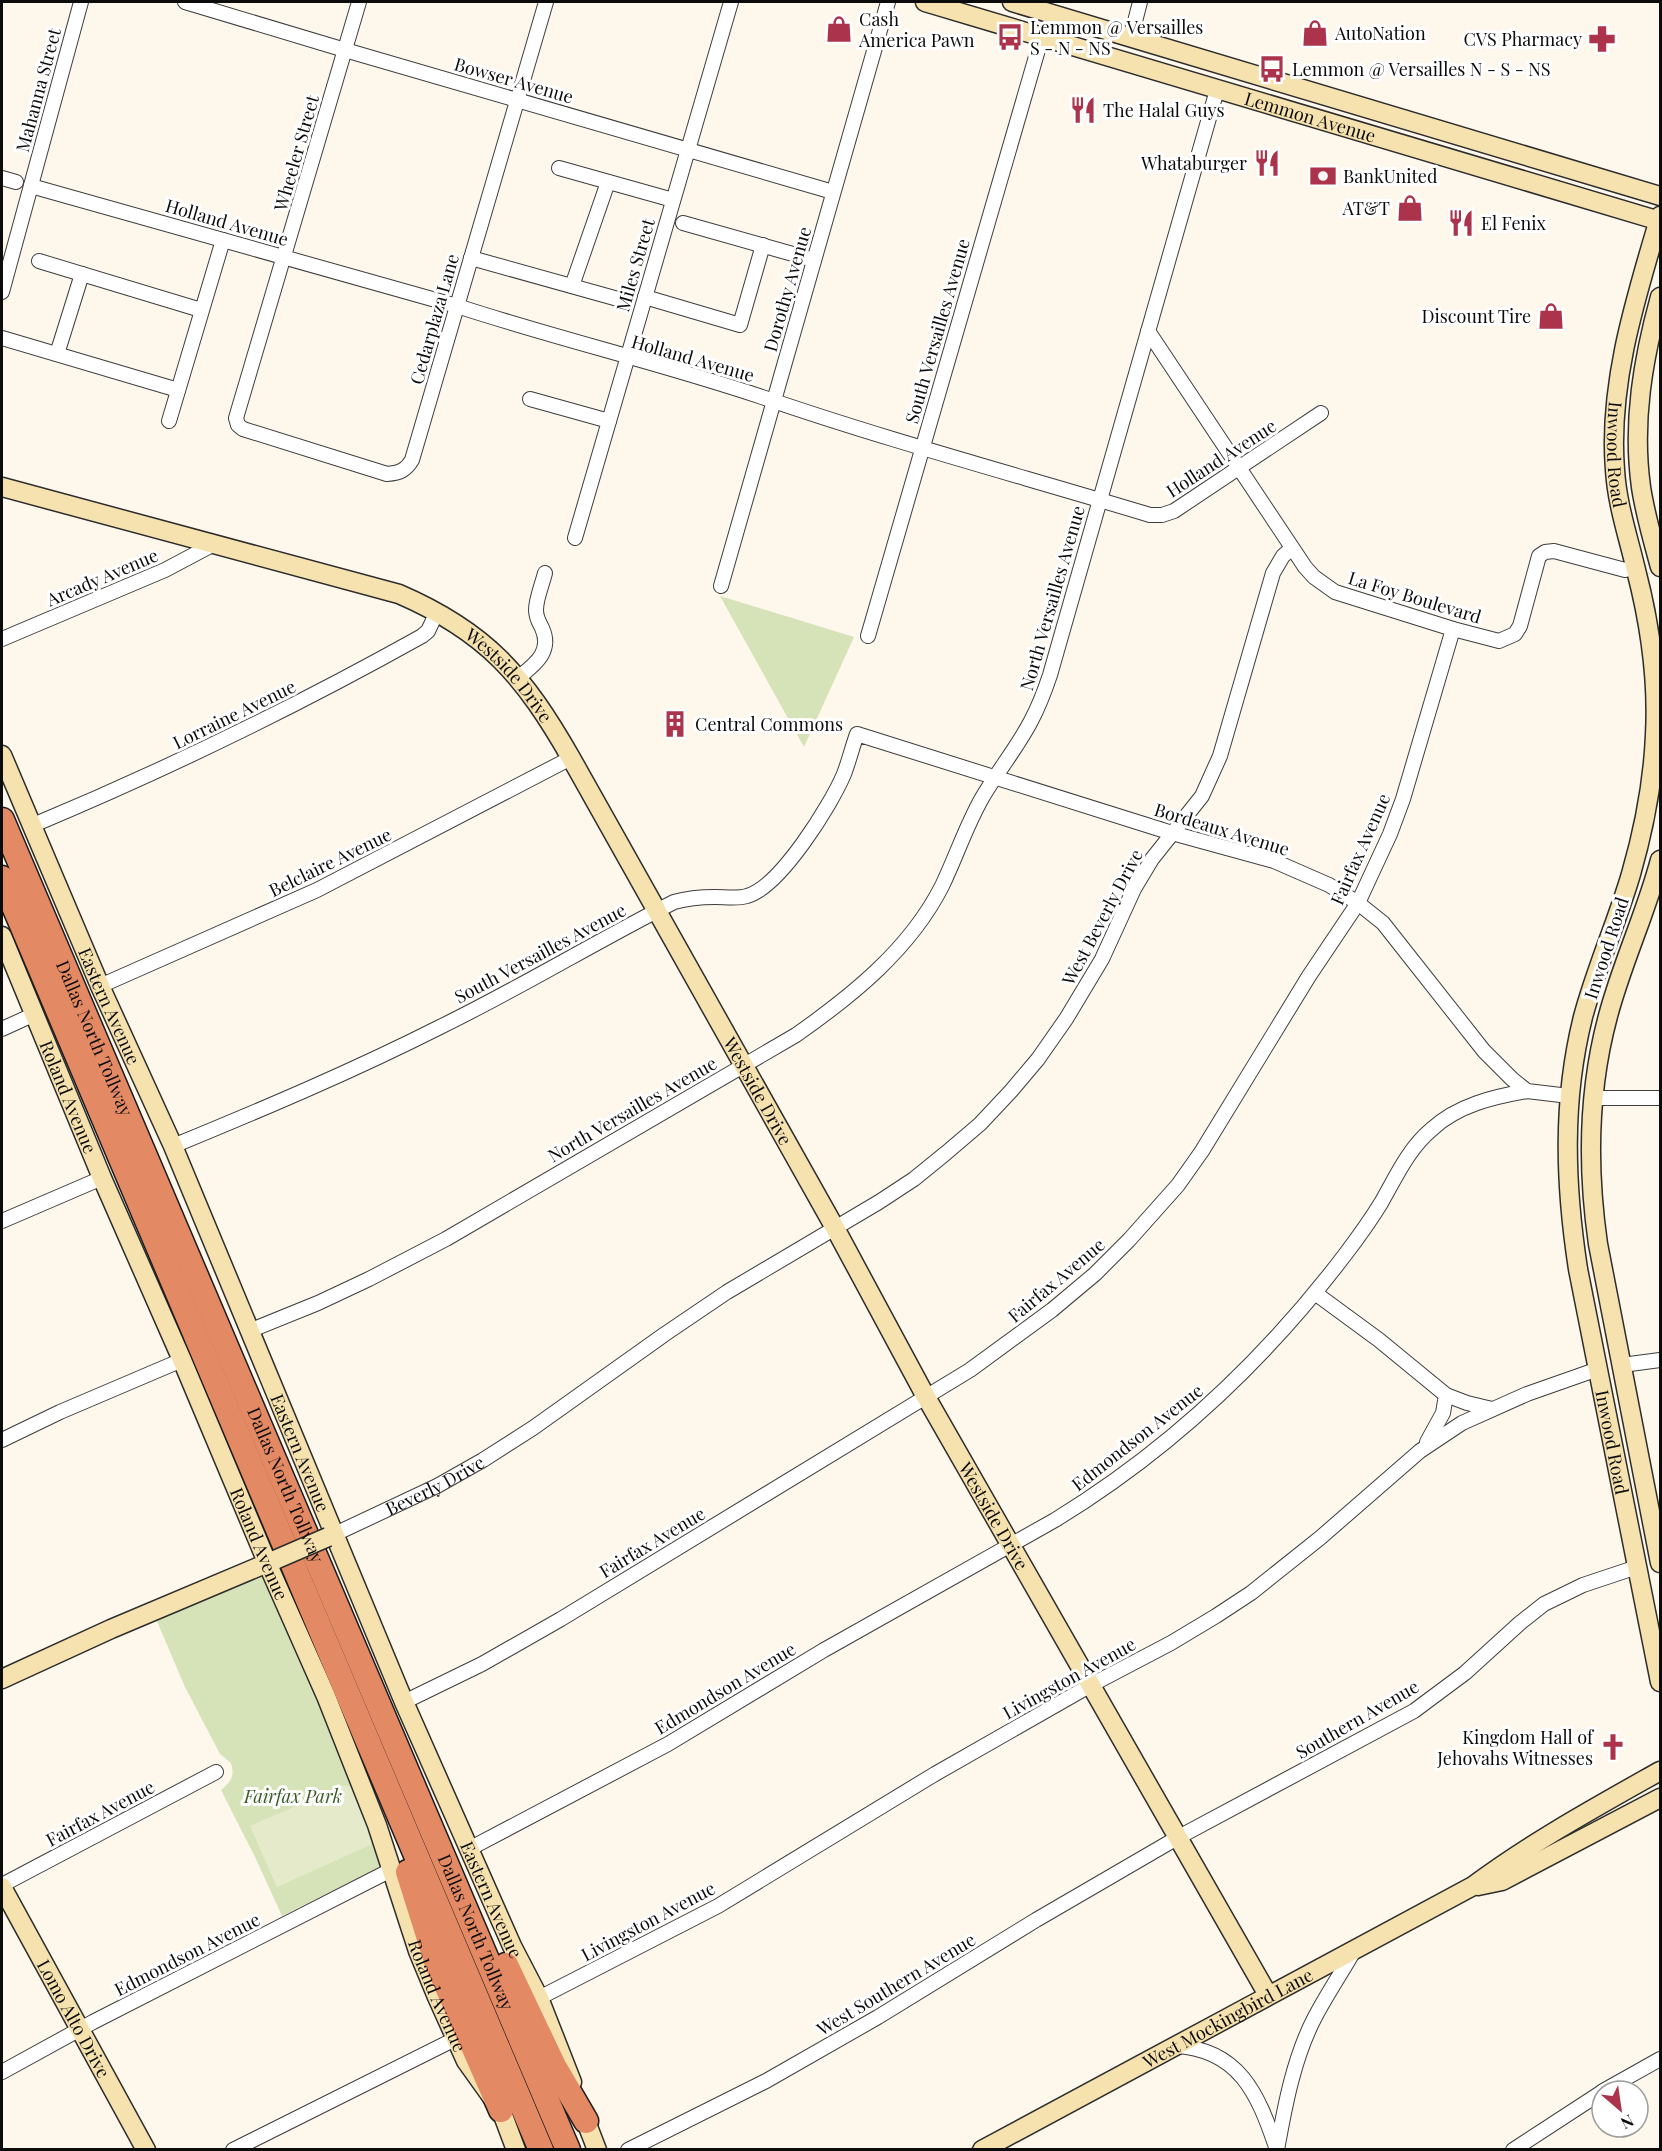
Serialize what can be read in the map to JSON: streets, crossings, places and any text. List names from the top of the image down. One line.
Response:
{"streets":{"highway":["Dallas North Tollway"],"street":["Bowser Avenue","Mahanna Street","Lemmon Avenue","Wheeler Street","Holland Avenue","Miles Street","Dorothy Avenue","Cedarplaza Lane","South Versailles Avenue","Inwood Road","Arcady Avenue","La Foy Boulevard","North Versailles Avenue","Westside Drive","Lorraine Avenue","Bordeaux Avenue","Fairfax Avenue","Belclaire Avenue","West Beverly Drive","Eastern Avenue","Roland Avenue","Edmondson Avenue","Beverly Drive","Livingston Avenue","Southern Avenue","West Southern Avenue","West Mockingbird Lane","Lomo Alto Drive"]},"crossings":[["Bowser Avenue","Wheeler Street"],["Bowser Avenue","Miles Street"],["Bowser Avenue","Dorothy Avenue"],["Bowser Avenue","Cedarplaza Lane"],["Mahanna Street","Holland Avenue"],["Lemmon Avenue","South Versailles Avenue"],["Lemmon Avenue","Inwood Road"],["Lemmon Avenue","North Versailles Avenue"],["Wheeler Street","Holland Avenue"],["Wheeler Street","Cedarplaza Lane"],["Holland Avenue","Miles Street"],["Holland Avenue","Dorothy Avenue"],["Holland Avenue","Cedarplaza Lane"],["Holland Avenue","South Versailles Avenue"],["Holland Avenue","La Foy Boulevard"],["Holland Avenue","North Versailles Avenue"],["South Versailles Avenue","Westside Drive"],["South Versailles Avenue","Bordeaux Avenue"],["South Versailles Avenue","Eastern Avenue"],["Inwood Road","La Foy Boulevard"],["Inwood Road","Livingston Avenue"],["Inwood Road","Southern Avenue"],["Arcady Avenue","Westside Drive"],["La Foy Boulevard","North Versailles Avenue"],["La Foy Boulevard","Fairfax Avenue"],["La Foy Boulevard","West Beverly Drive"],["North Versailles Avenue","Westside Drive"],["North Versailles Avenue","Bordeaux Avenue"],["North Versailles Avenue","Eastern Avenue"],["Westside Drive","Lorraine Avenue"],["Westside Drive","Fairfax Avenue"],["Westside Drive","Belclaire Avenue"],["Westside Drive","West Beverly Drive"],["Westside Drive","Edmondson Avenue"],["Westside Drive","Beverly Drive"],["Westside Drive","Livingston Avenue"],["Westside Drive","Southern Avenue"],["Westside Drive","West Southern Avenue"],["Westside Drive","West Mockingbird Lane"],["Lorraine Avenue","Eastern Avenue"],["Bordeaux Avenue","Fairfax Avenue"],["Bordeaux Avenue","West Beverly Drive"],["Bordeaux Avenue","Edmondson Avenue"],["Fairfax Avenue","Eastern Avenue"],["Fairfax Avenue","Lomo Alto Drive"],["Belclaire Avenue","Eastern Avenue"],["West Beverly Drive","Beverly Drive"],["Eastern Avenue","Edmondson Avenue"],["Eastern Avenue","Beverly Drive"],["Eastern Avenue","Livingston Avenue"],["Roland Avenue","Edmondson Avenue"],["Roland Avenue","Beverly Drive"],["Edmondson Avenue","Lomo Alto Drive"],["Southern Avenue","West Southern Avenue"]],"parks":["Fairfax Park"],"places":{"shop":["Cash America Pawn","AutoNation","AT&T","Discount Tire"],"bus stop":["Lemmon @ Versailles S - N - NS","Lemmon @ Versailles N - S - NS"],"pharmacy":["CVS Pharmacy"],"restaurant":["The Halal Guys","Whataburger","El Fenix"],"bank":["BankUnited"],"building":["Central Commons"],"church":["Kingdom Hall of Jehovahs Witnesses"]},"north":"bottom right"}
